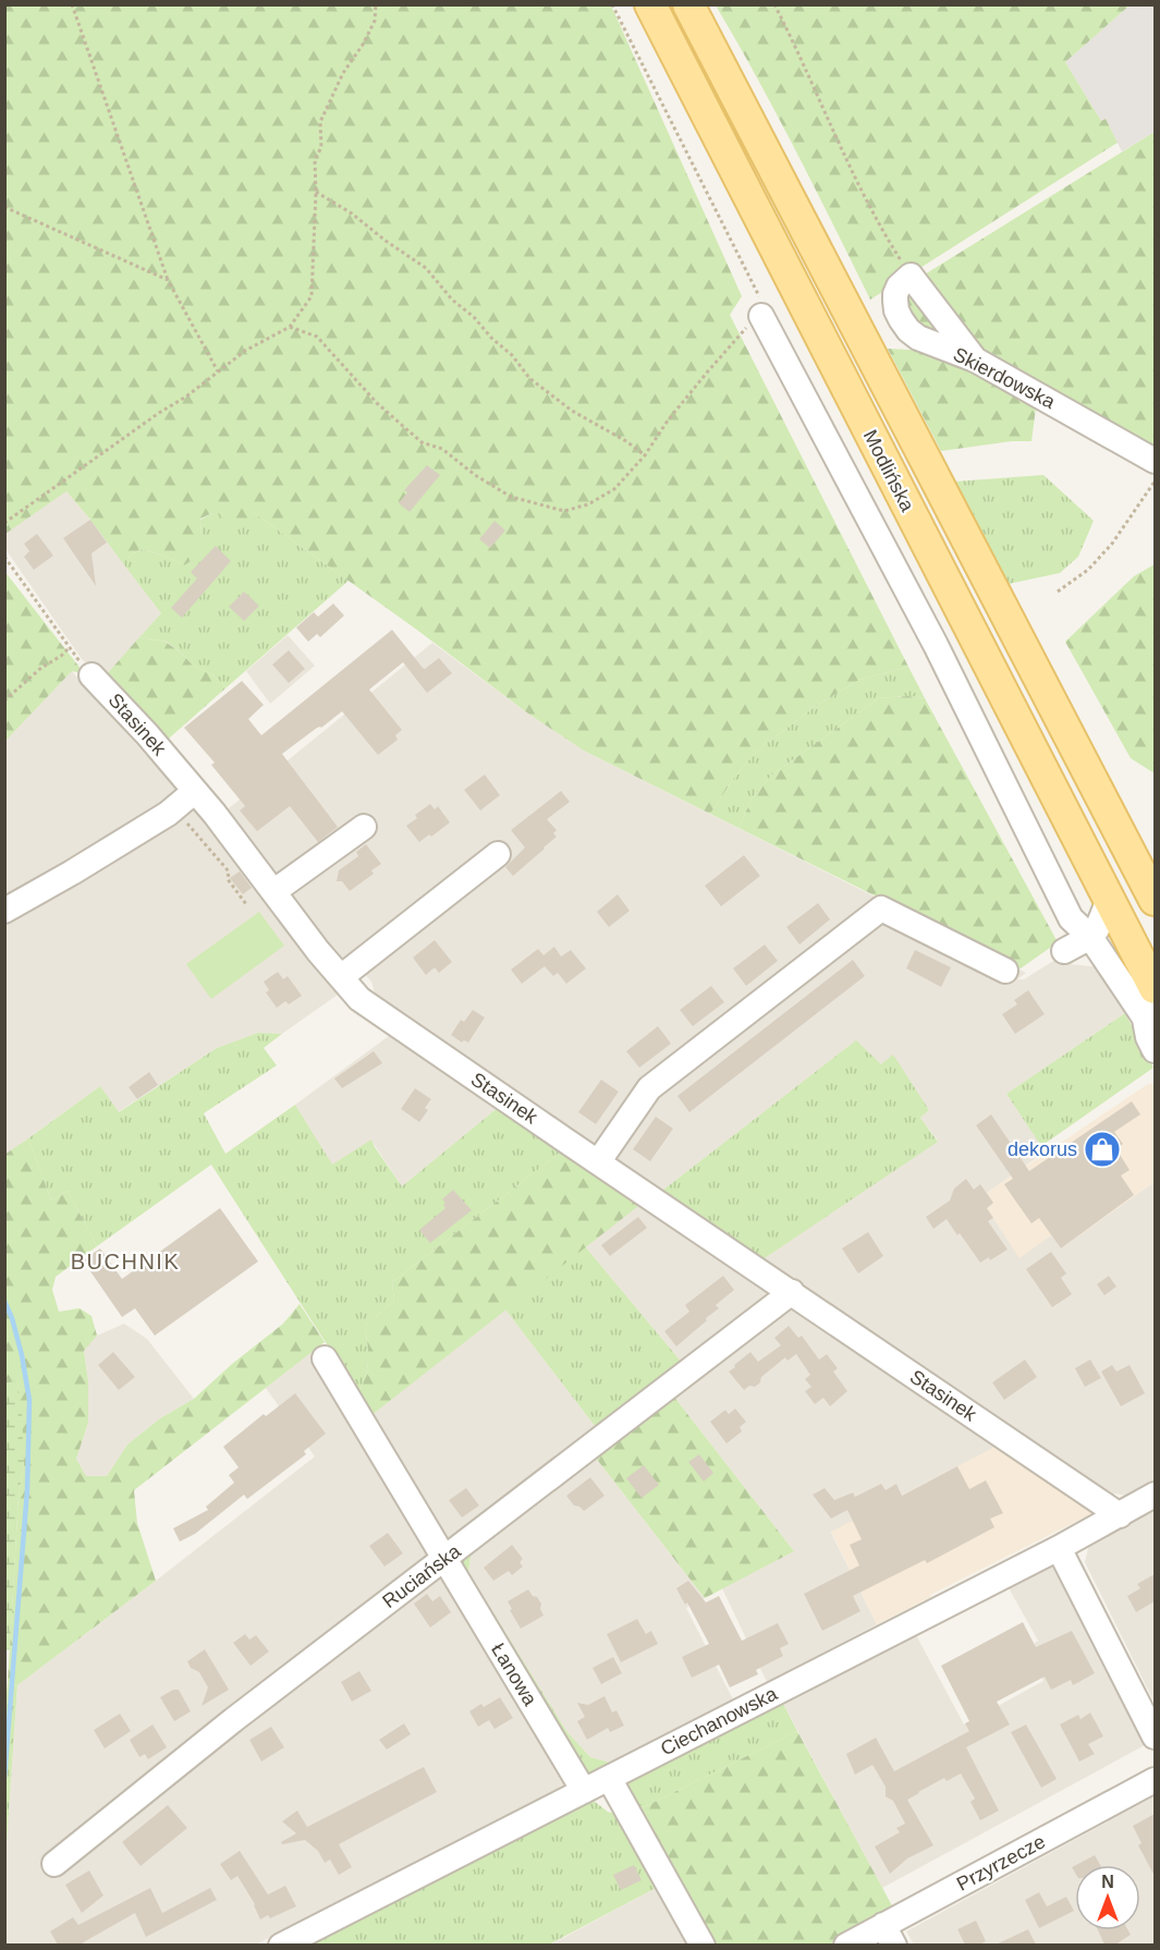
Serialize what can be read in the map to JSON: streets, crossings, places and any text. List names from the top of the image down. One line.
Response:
{"streets":{"main road":["Modlińska"],"street":["Skierdowska","Stasinek","Ruciańska","Łanowa","Ciechanowska","Przyrzecze"]},"crossings":[["Stasinek","Ruciańska"],["Stasinek","Ciechanowska"],["Ruciańska","Łanowa"],["Łanowa","Ciechanowska"]],"districts":["BUCHNIK"],"places":{"shop":["dekorus"]},"north":"top"}
